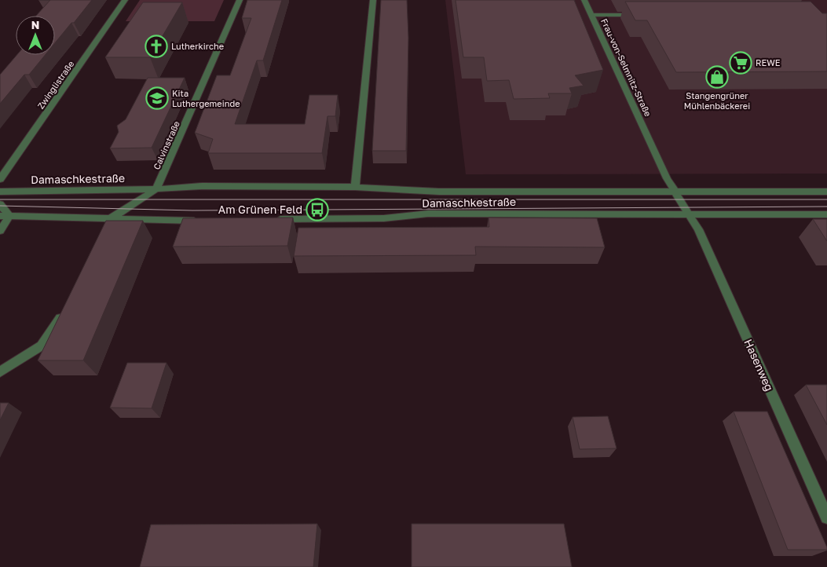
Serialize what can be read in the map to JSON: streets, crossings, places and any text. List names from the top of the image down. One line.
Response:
{"streets":{"street":["Frau-von-Selmnitz-Straße","Zwinglistraße","Calvinstraße","Damaschkestraße","Hasenweg"]},"crossings":[["Frau-von-Selmnitz-Straße","Damaschkestraße"],["Frau-von-Selmnitz-Straße","Hasenweg"],["Calvinstraße","Damaschkestraße"],["Damaschkestraße","Hasenweg"]],"places":{"church":["Lutherkirche"],"supermarket":["REWE"],"shop":["Stangengrüner Mühlenbäckerei"],"school or university":["Kita Luthergemeinde"],"bus stop":["Am Grünen Feld"]},"north":"top"}
